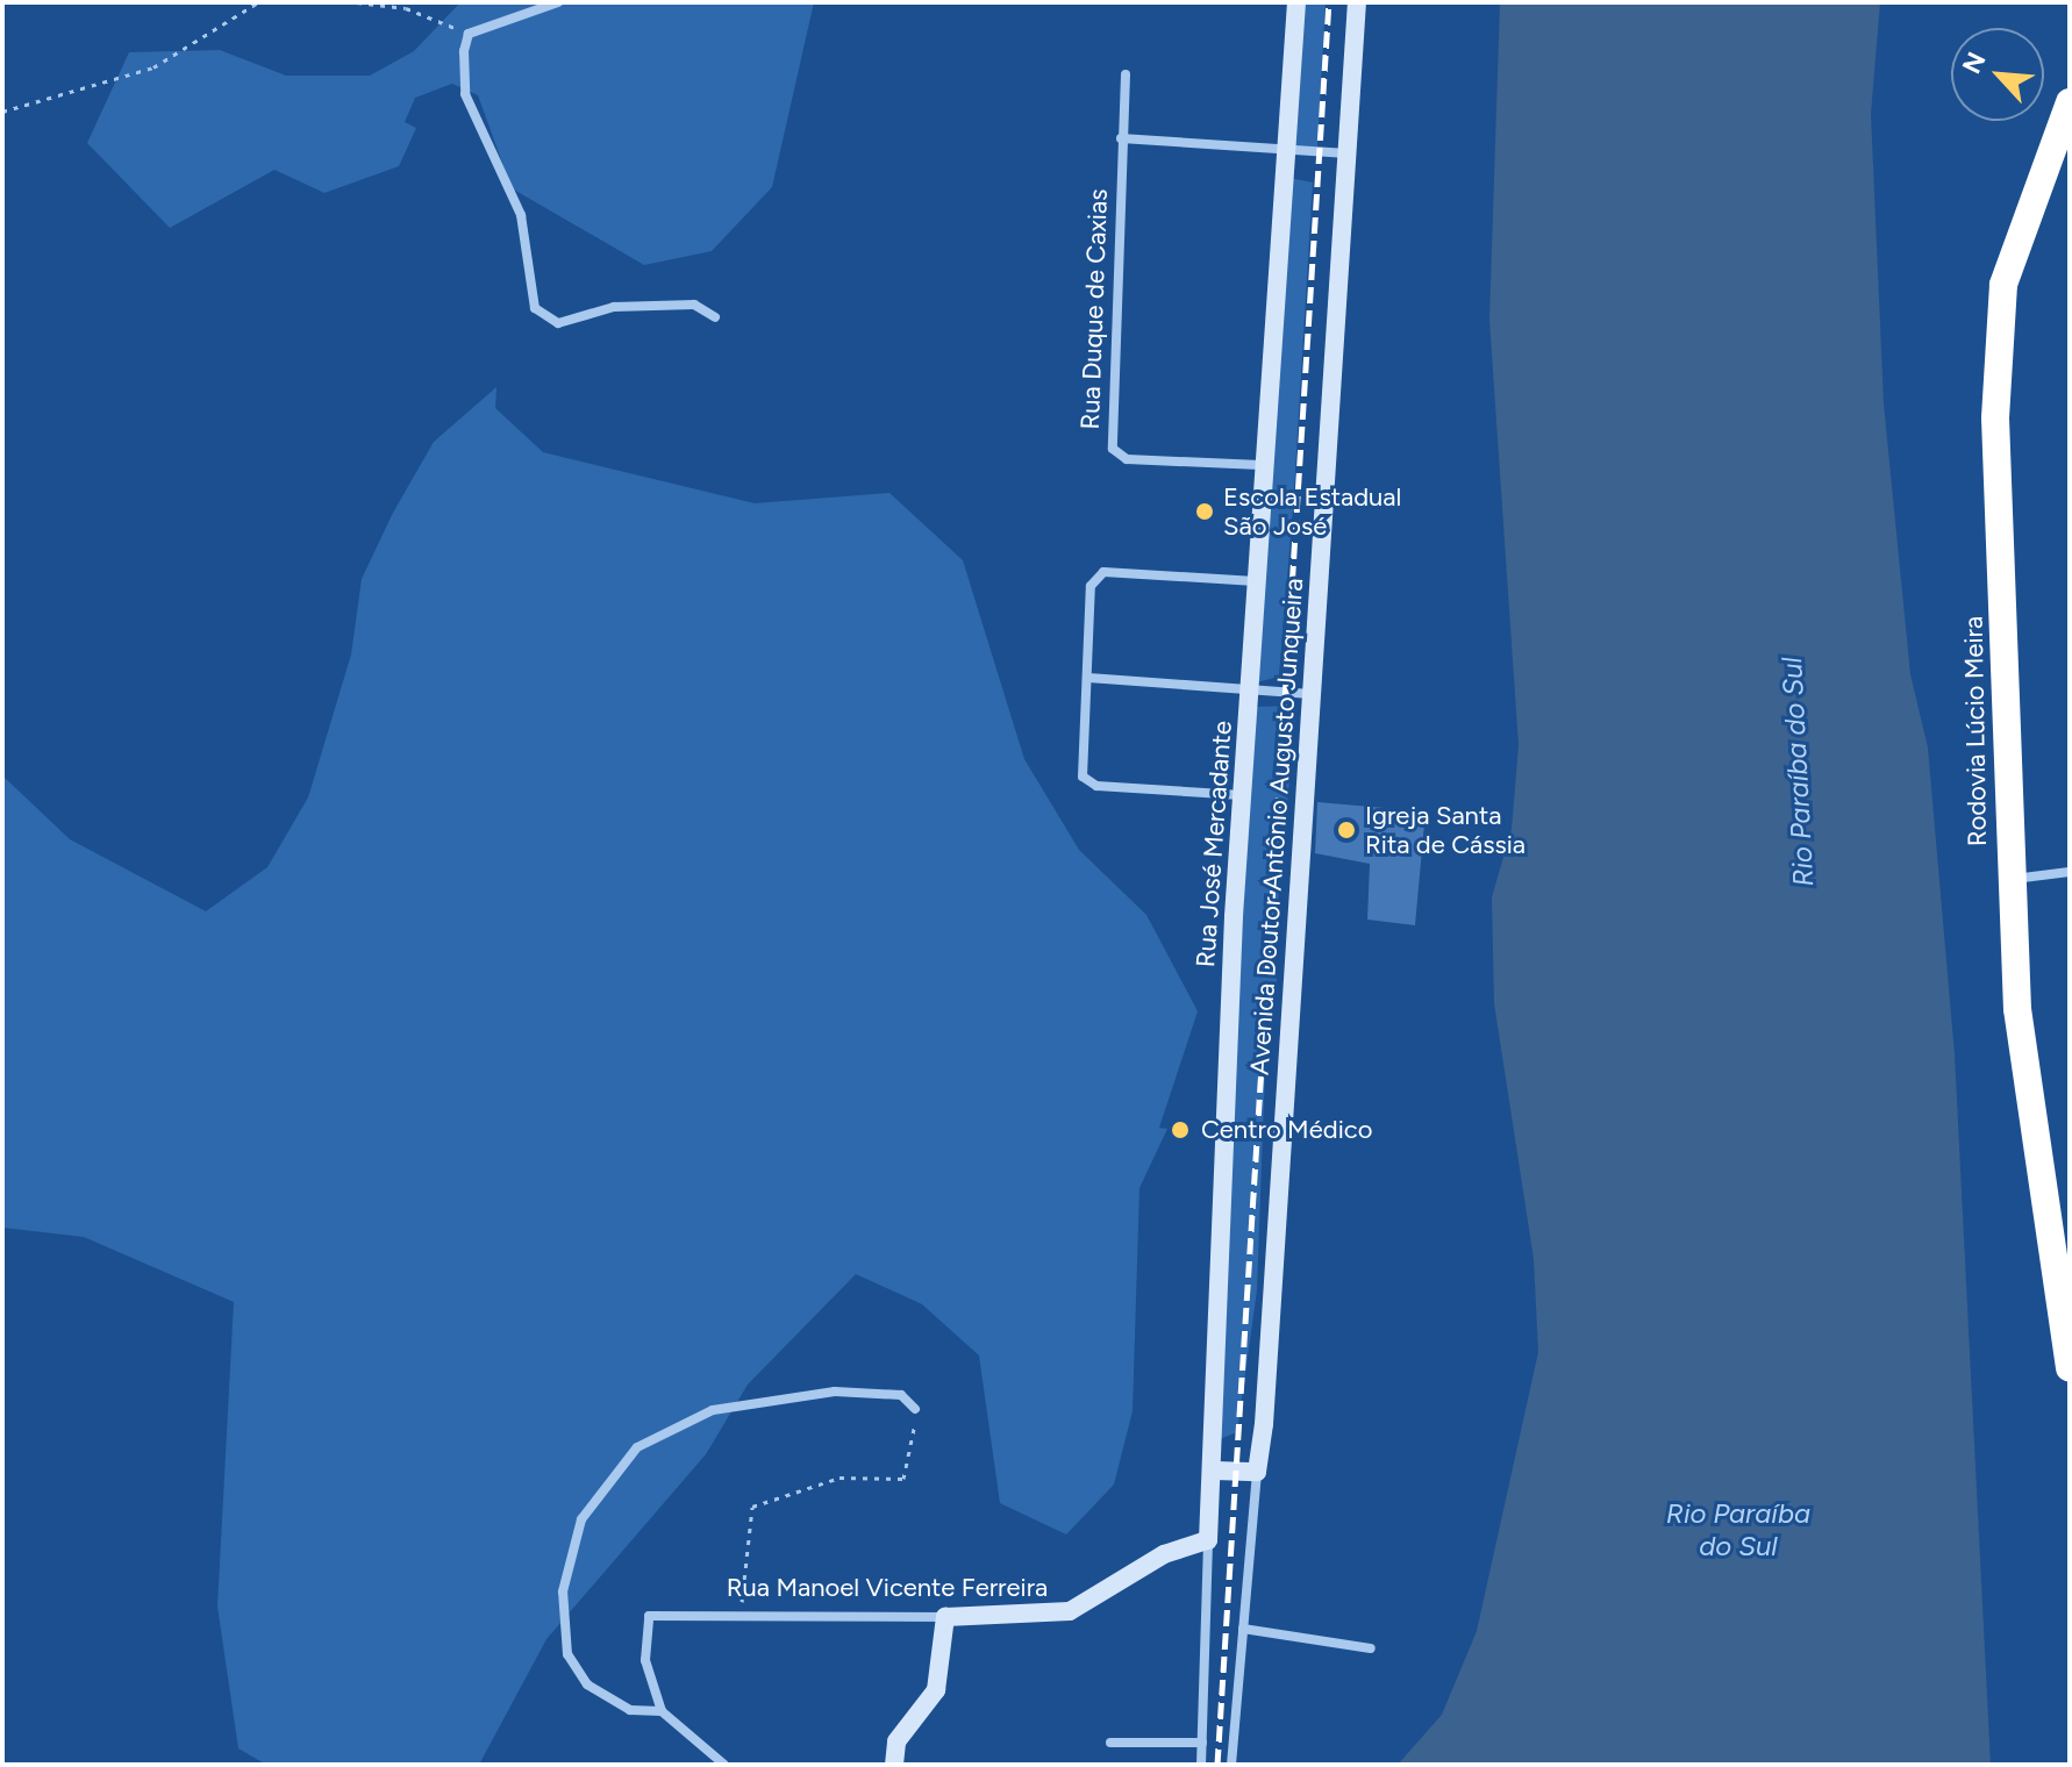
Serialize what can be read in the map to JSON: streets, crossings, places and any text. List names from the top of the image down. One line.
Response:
{"streets":{"highway":["Rodovia Lúcio Meira"],"street":["Rua Duque de Caxias","Avenida Doutor Antônio Augusto Junqueira","Rua José Mercadante","Rua Manoel Vicente Ferreira"]},"crossings":[["Rua Duque de Caxias","Rua José Mercadante"],["Rua José Mercadante","Rua Manoel Vicente Ferreira"]],"water":["Rio Paraíba do Sul"],"places":["Escola Estadual São José","Igreja Santa Rita de Cássia","Centro Médico"],"north":"top left"}
